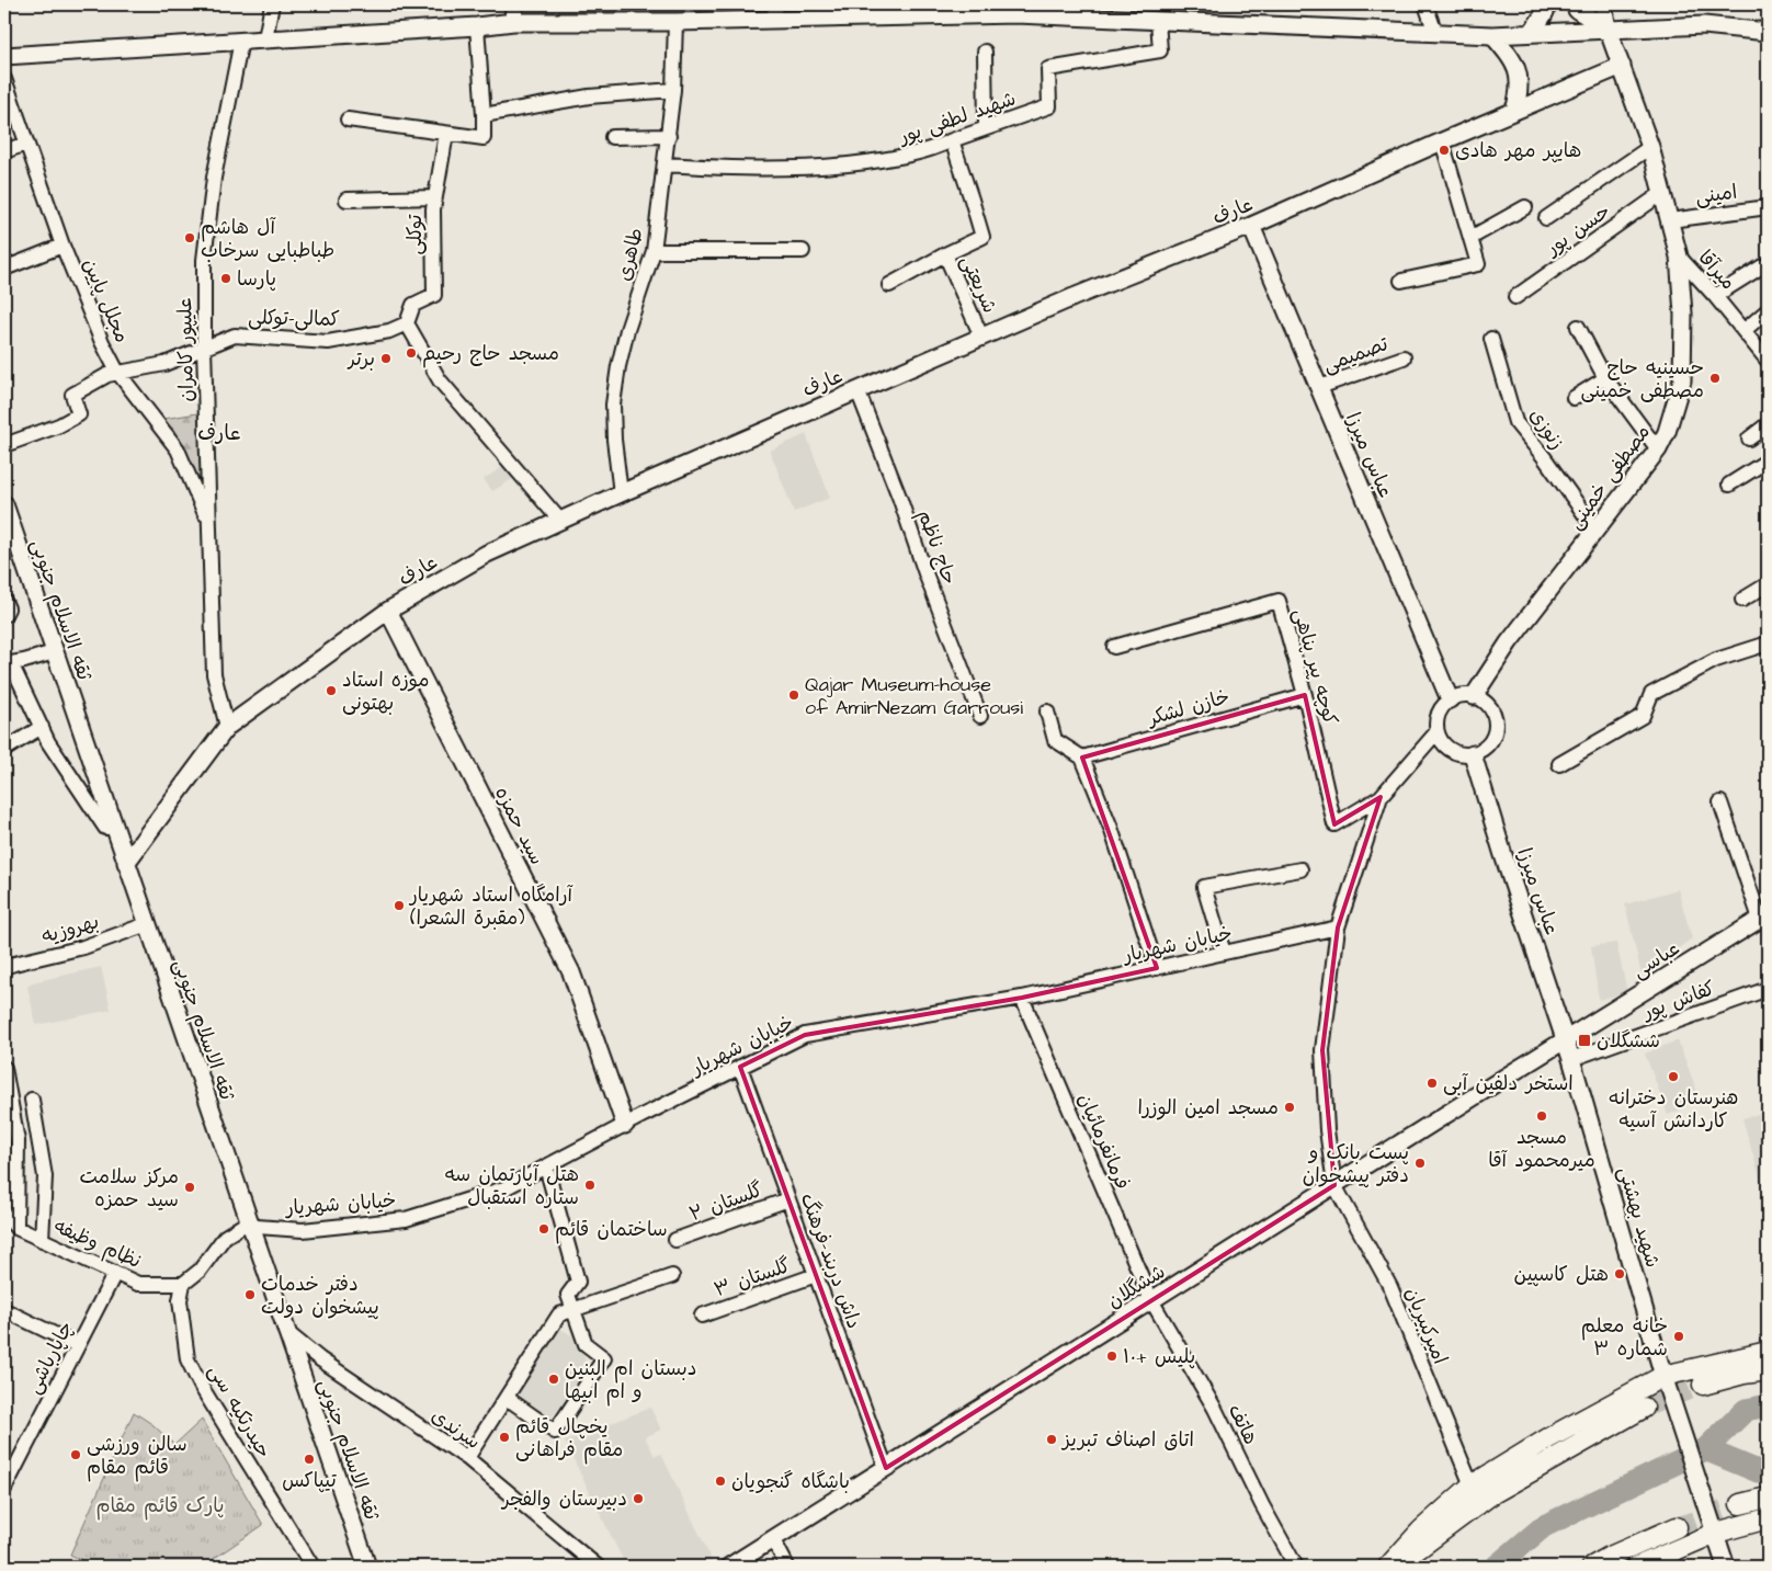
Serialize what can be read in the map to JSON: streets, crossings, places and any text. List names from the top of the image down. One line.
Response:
{"streets":{"main road":["عارف","عباس میرزا","مصطفی خمینی","ثقه الاسلام جنوبی","سید حمزه","عباسى","شهید بهشتى","ششگلان"],"street":["شهید لطفی پور","امینی","حسن پور","توکلی","طاهری","میرآقا","شریعتی","مجلل پایین","کمالی-توکلی","علیپور کامران","تصمیمی","زنوزی","حاج ناظم","کوچه پیر پناهی","خازن لشکر","بهروزیه","خیابان شهریار","کفاش پور","فرمانفرمائیان","گلستان ۲","نظام وظیفه","داش دربند-فرهنگ","گلستان ۳","امیرکبیریان","چاپارباشی","حیدرتکیه سی","هاتف","سرندی"]},"crossings":[["شهید لطفی پور","طاهری"],["شهید لطفی پور","شریعتی"],["امینی","مصطفی خمینی"],["عارف","طاهری"],["عارف","شریعتی"],["عارف","علیپور کامران"],["عارف","عباس میرزا"],["عارف","مصطفی خمینی"],["عارف","حاج ناظم"],["عارف","ثقه الاسلام جنوبی"],["عارف","سید حمزه"],["حسن پور","مصطفی خمینی"],["توکلی","کمالی-توکلی"],["میرآقا","مصطفی خمینی"],["مجلل پایین","کمالی-توکلی"],["مجلل پایین","علیپور کامران"],["کمالی-توکلی","علیپور کامران"],["تصمیمی","عباس میرزا"],["زنوزی","مصطفی خمینی"],["عباس میرزا","مصطفی خمینی"],["عباس میرزا","عباسى"],["عباس میرزا","شهید بهشتى"],["عباس میرزا","ششگلان"],["ثقه الاسلام جنوبی","بهروزیه"],["ثقه الاسلام جنوبی","خیابان شهریار"],["ثقه الاسلام جنوبی","سرندی"],["کوچه پیر پناهی","خازن لشکر"],["سید حمزه","خیابان شهریار"],["خیابان شهریار","فرمانفرمائیان"],["خیابان شهریار","داش دربند-فرهنگ"],["عباسى","شهید بهشتى"],["عباسى","ششگلان"],["کفاش پور","شهید بهشتى"],["فرمانفرمائیان","ششگلان"],["فرمانفرمائیان","هاتف"],["گلستان ۲","داش دربند-فرهنگ"],["شهید بهشتى","ششگلان"],["نظام وظیفه","چاپارباشی"],["نظام وظیفه","حیدرتکیه سی"],["داش دربند-فرهنگ","گلستان ۳"],["داش دربند-فرهنگ","ششگلان"],["ششگلان","امیرکبیریان"],["ششگلان","هاتف"]],"districts":["عارف"],"parks":["پارک قائم مقام"],"places":{"other":["هایپر مهر هادی","آل هاشم طباطبایی سرخاب","پارسا","مسجد حاج رحیم","برتر","حسینیه حاج مصطفی خمینی","موزه استاد بهتونی","Qajar Museum-house of AmirNezam Garrousi","آرامگاه استاد شهریار (مقبرة الشعرا)","هنرستان دخترانه کاردانش آسیه","استخر دلفین آبی","مسجد امین الوزرا","مسجد میرمحمود آقا","پست بانک و دفتر پیشخوان","هتل آپارتمان سه ستاره استقبال","مرکز سلامت سید حمزه","ساختمان قائم","هتل کاسپین","دفتر خدمات پیشخوان دولت","خانه معلم شماره ۳","پلیس +۱۰","دبستان ام البنین و ام ابیها","یخچال قائم مقام فراهانی","اتاق اصناف تبریز","سالن ورزشی قائم مقام","تیپاکس","باشگاه گنجویان","دبیرستان والفجر"],"transit":["ششگلان"]}}
